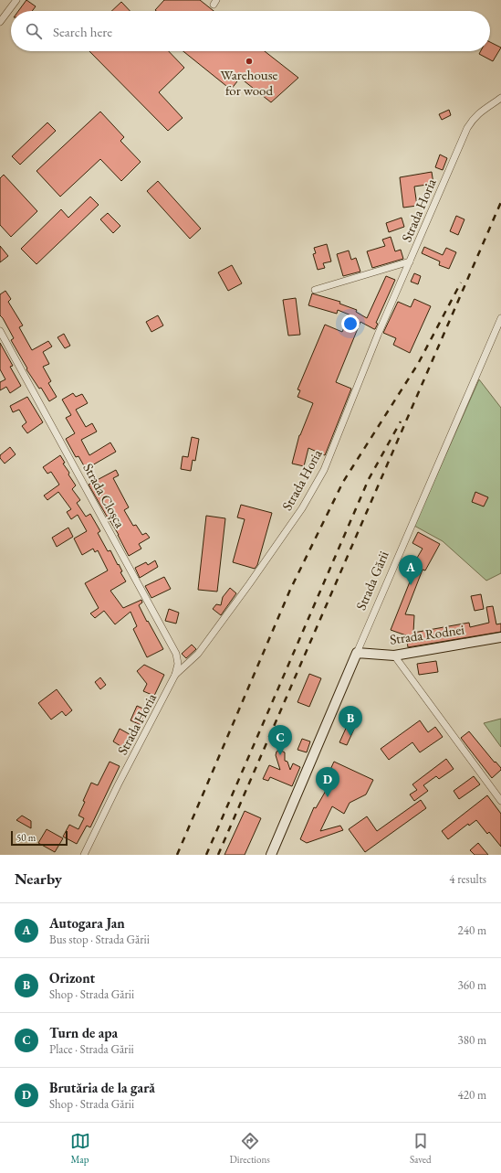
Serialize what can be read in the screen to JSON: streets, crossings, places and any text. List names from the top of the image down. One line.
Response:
{"streets":{"street":["Strada Horia","Strada Cloșca","Strada Gării","Strada Rodnei"]},"crossings":[["Strada Horia","Strada Cloșca"],["Strada Gării","Strada Rodnei"]],"places":["Warehouse for wood"],"scale_bar":"50 m","page":{"search":"Search here","pins":["A","B","C","D"],"scale":"50 m","heading":["Nearby","4 results"],"list":[{"mark":"A","name":"Autogara Jan","note":"Bus stop · Strada Gării","value":"240 m"},{"mark":"B","name":"Orizont","note":"Shop · Strada Gării","value":"360 m"},{"mark":"C","name":"Turn de apa","note":"Place · Strada Gării","value":"380 m"},{"mark":"D","name":"Brutăria de la gară","note":"Shop · Strada Gării","value":"420 m"}],"nav":["Map","Directions","Saved"]}}
